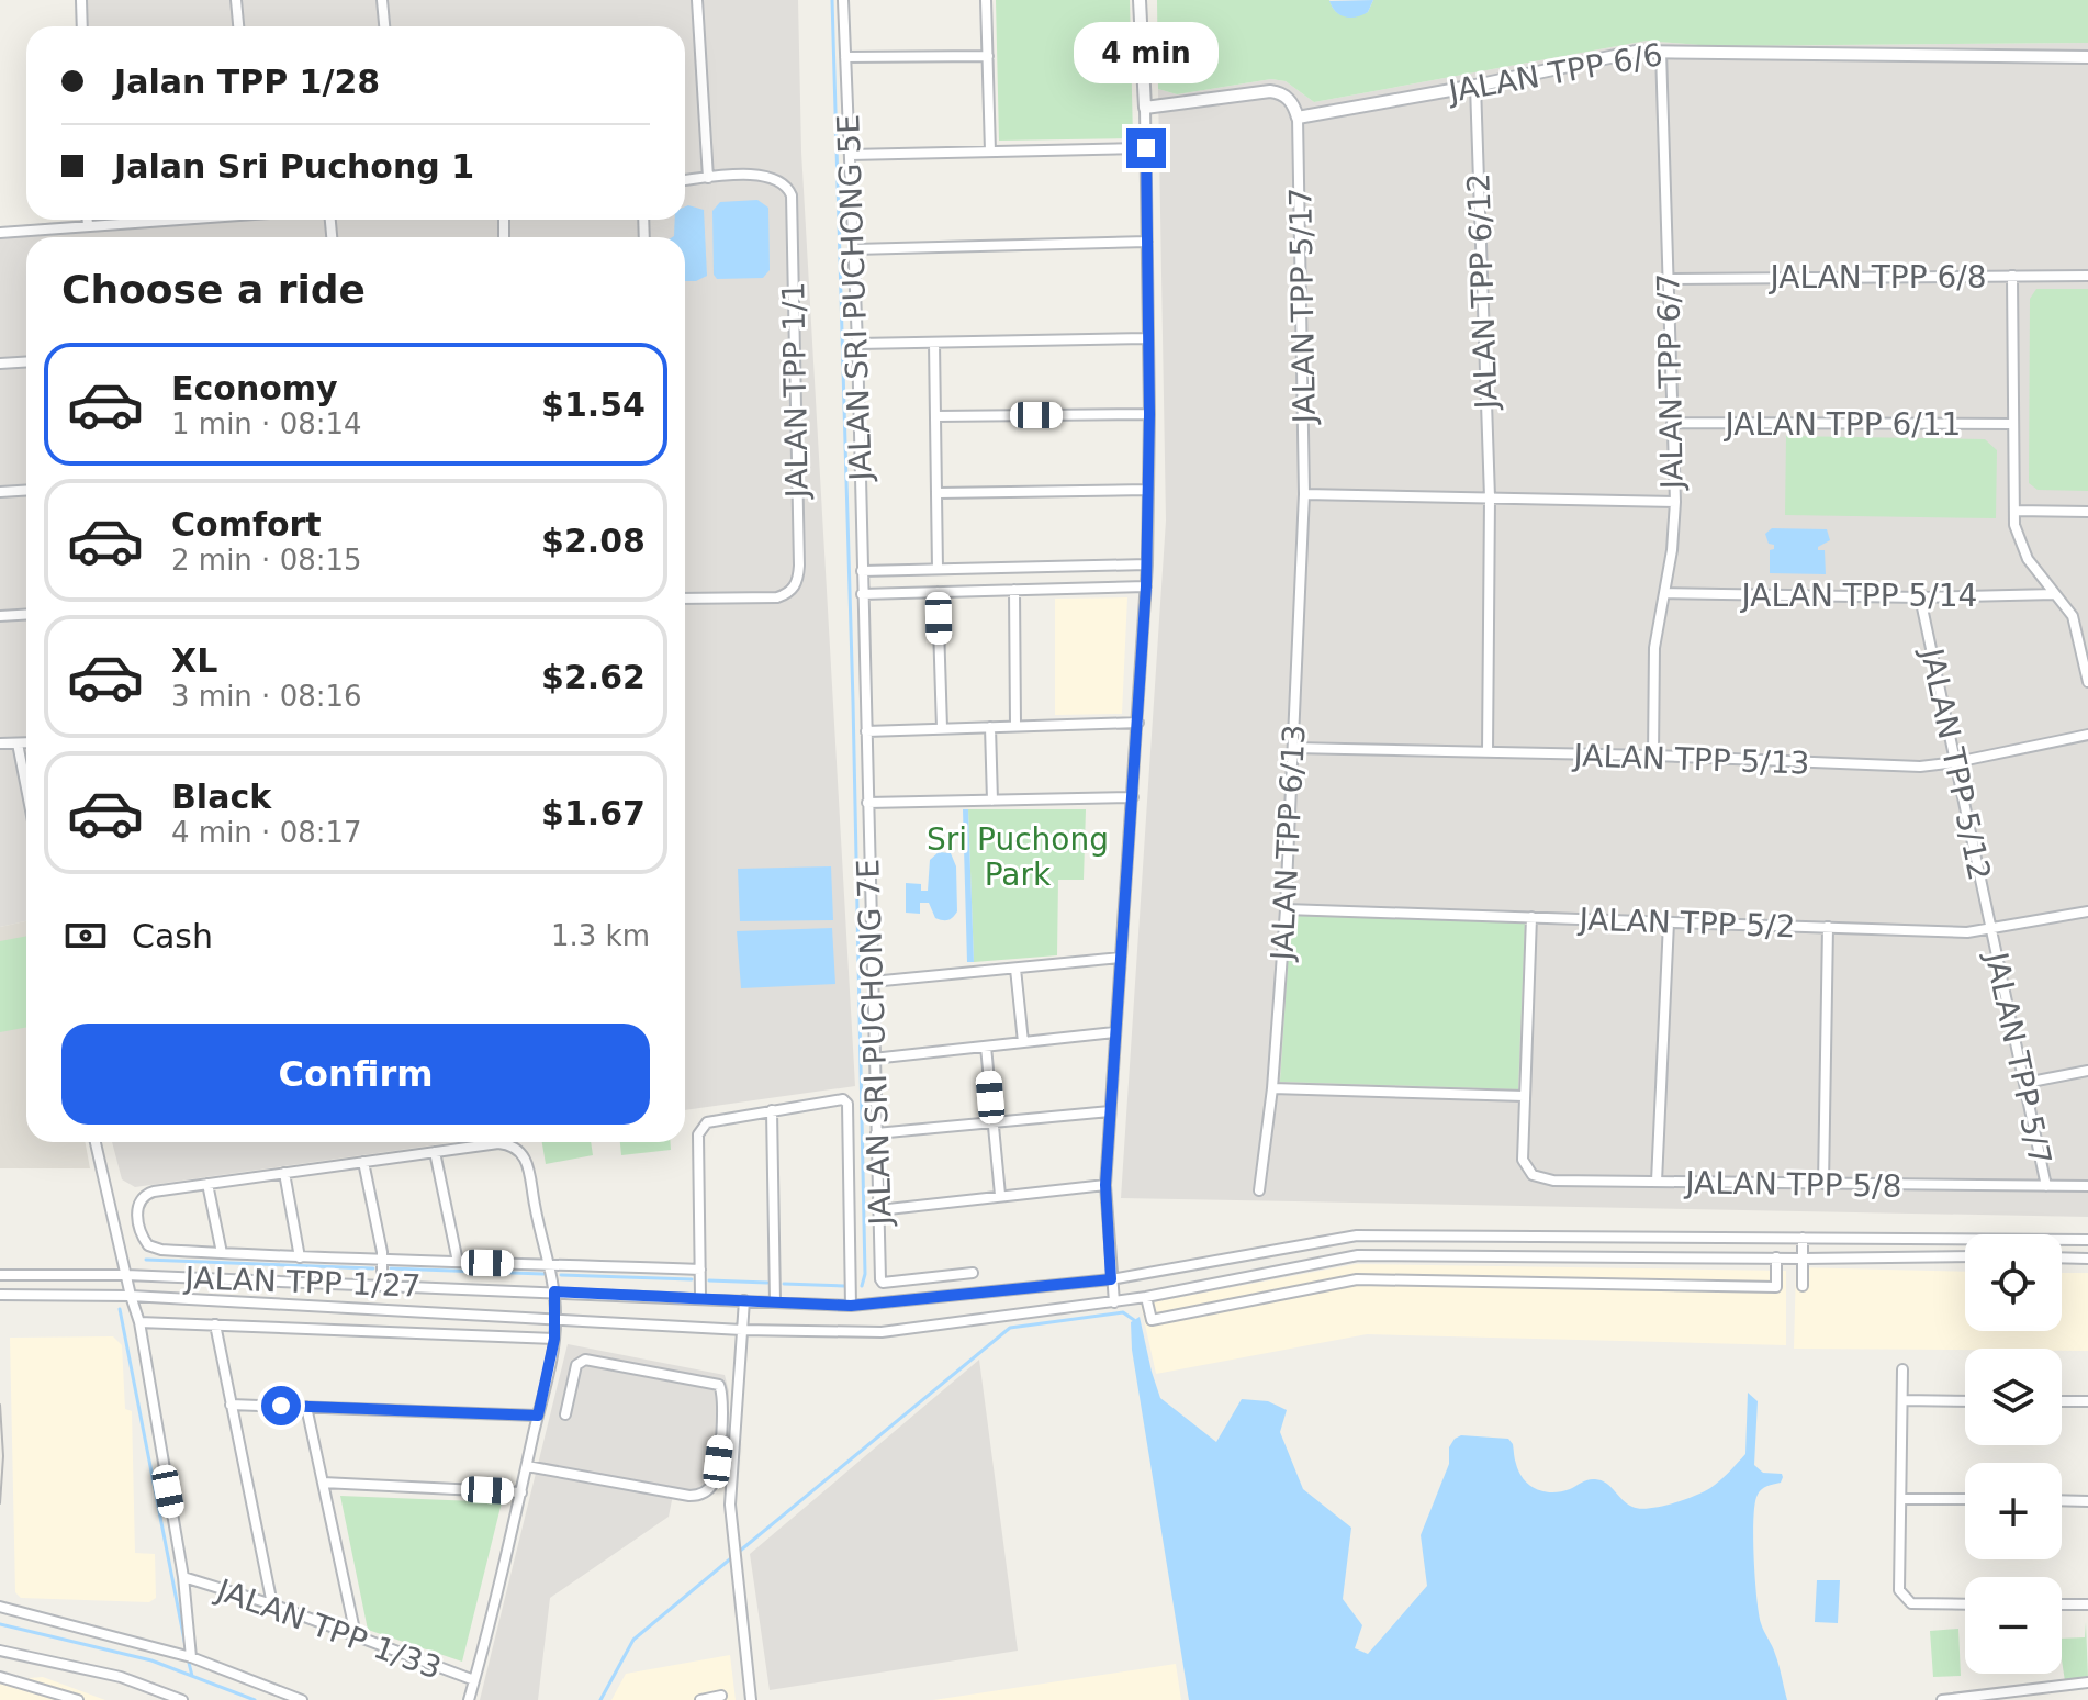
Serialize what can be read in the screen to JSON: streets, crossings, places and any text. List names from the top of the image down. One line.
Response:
{"streets":{"street":["JALAN TPP 6/6","JALAN TPP 6/8","JALAN TPP 6/12","JALAN SRI PUCHONG 5E","JALAN TPP 5/17","JALAN TPP 6/7","JALAN TPP 1/1","JALAN TPP 6/11","JALAN TPP 5/14","JALAN TPP 5/13","JALAN TPP 5/12","JALAN TPP 6/13","JALAN TPP 5/2","JALAN SRI PUCHONG 7E","JALAN TPP 5/7","JALAN TPP 5/8","JALAN TPP 1/27","JALAN TPP 1/33"]},"crossings":[["JALAN TPP 6/6","JALAN TPP 6/12"],["JALAN TPP 6/6","JALAN TPP 5/17"],["JALAN TPP 6/6","JALAN TPP 6/7"],["JALAN TPP 6/8","JALAN TPP 6/7"],["JALAN TPP 6/12","JALAN TPP 6/7"],["JALAN TPP 6/12","JALAN TPP 5/13"],["JALAN SRI PUCHONG 5E","JALAN SRI PUCHONG 7E"],["JALAN TPP 5/17","JALAN TPP 6/7"],["JALAN TPP 5/17","JALAN TPP 6/13"],["JALAN TPP 6/7","JALAN TPP 6/11"],["JALAN TPP 6/7","JALAN TPP 6/13"],["JALAN TPP 5/14","JALAN TPP 5/12"],["JALAN TPP 5/13","JALAN TPP 5/12"],["JALAN TPP 5/13","JALAN TPP 6/13"],["JALAN TPP 5/12","JALAN TPP 5/2"],["JALAN TPP 5/12","JALAN TPP 5/7"],["JALAN TPP 6/13","JALAN TPP 5/2"],["JALAN TPP 5/2","JALAN TPP 5/7"],["JALAN TPP 5/7","JALAN TPP 5/8"]],"parks":["Sri Puchong Park"],"page":{"bubble":"4 min","banner":["Jalan TPP 1/28","Jalan Sri Puchong 1"],"heading":"Choose a ride","list":[{"name":"Economy","note":"1 min · 08:14","value":"$1.54"},{"name":"Comfort","note":"2 min · 08:15","value":"$2.08"},{"name":"XL","note":"3 min · 08:16","value":"$2.62"},{"name":"Black","note":"4 min · 08:17","value":"$1.67"}],"pay":["Cash","1.3 km"],"buttons":"Confirm","map_buttons":["+","−"]}}
